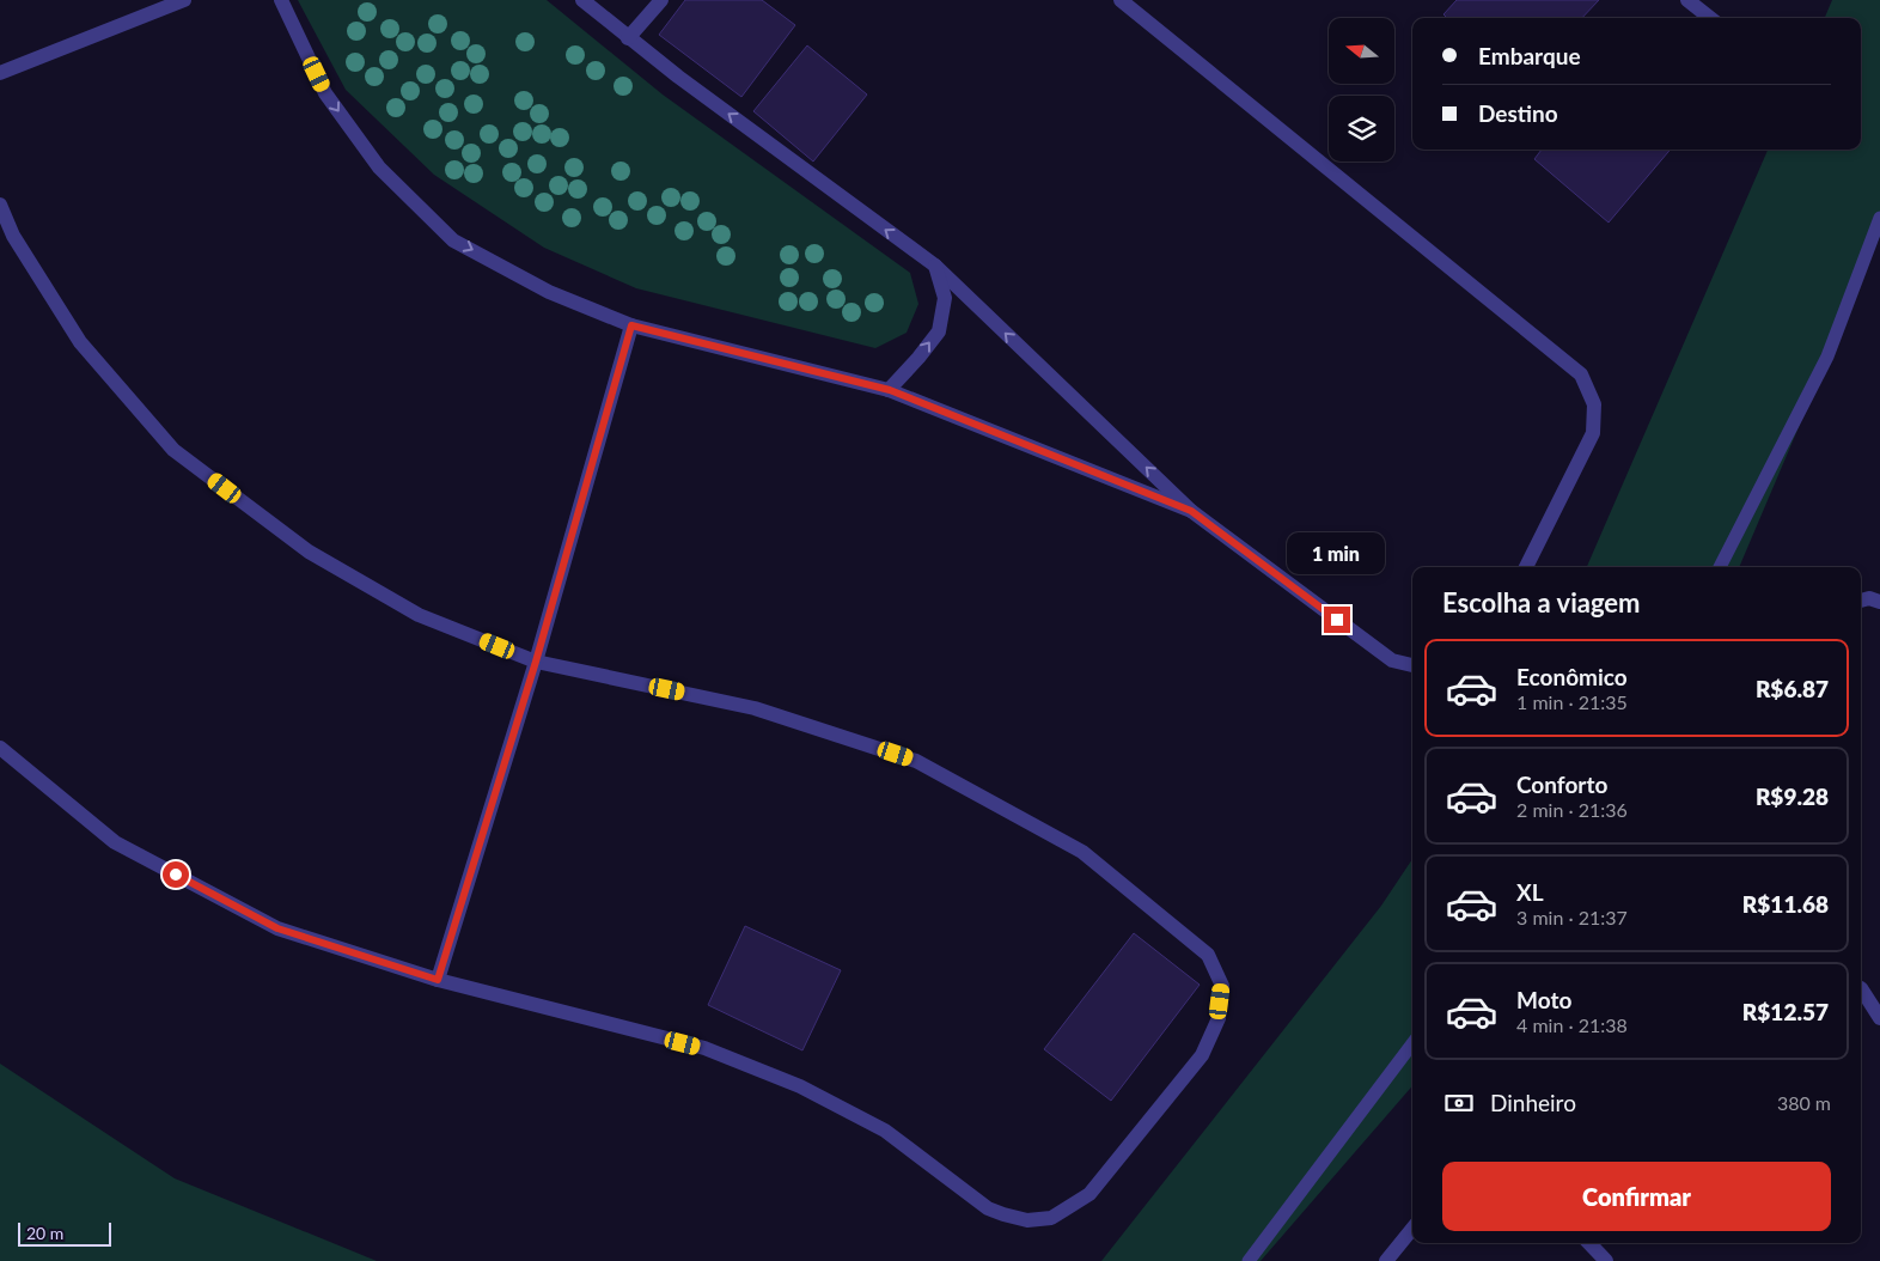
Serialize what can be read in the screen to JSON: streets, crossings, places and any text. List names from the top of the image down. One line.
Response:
{"scale_bar":"20 m","north":"left","page":{"banner":["Embarque","Destino"],"bubble":"1 min","heading":"Escolha a viagem","list":[{"name":"Econômico","note":"1 min · 21:35","value":"R$6.87"},{"name":"Conforto","note":"2 min · 21:36","value":"R$9.28"},{"name":"XL","note":"3 min · 21:37","value":"R$11.68"},{"name":"Moto","note":"4 min · 21:38","value":"R$12.57"}],"pay":["Dinheiro","380 m"],"buttons":"Confirmar","scale":"20 m"}}
